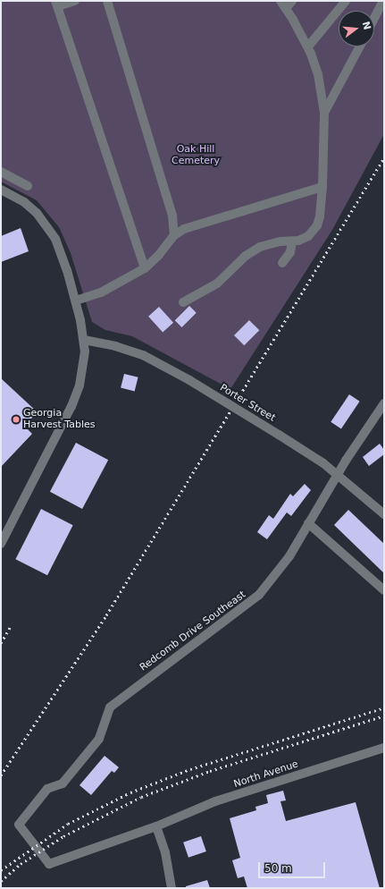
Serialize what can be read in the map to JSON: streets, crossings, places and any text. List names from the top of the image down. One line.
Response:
{"streets":{"street":["Porter Street","Redcomb Drive Southeast","North Avenue"]},"crossings":[["Porter Street","Redcomb Drive Southeast"],["Redcomb Drive Southeast","North Avenue"]],"parks":["Oak Hill Cemetery"],"places":["Georgia Harvest Tables"],"scale_bar":"50 m","north":"right"}
